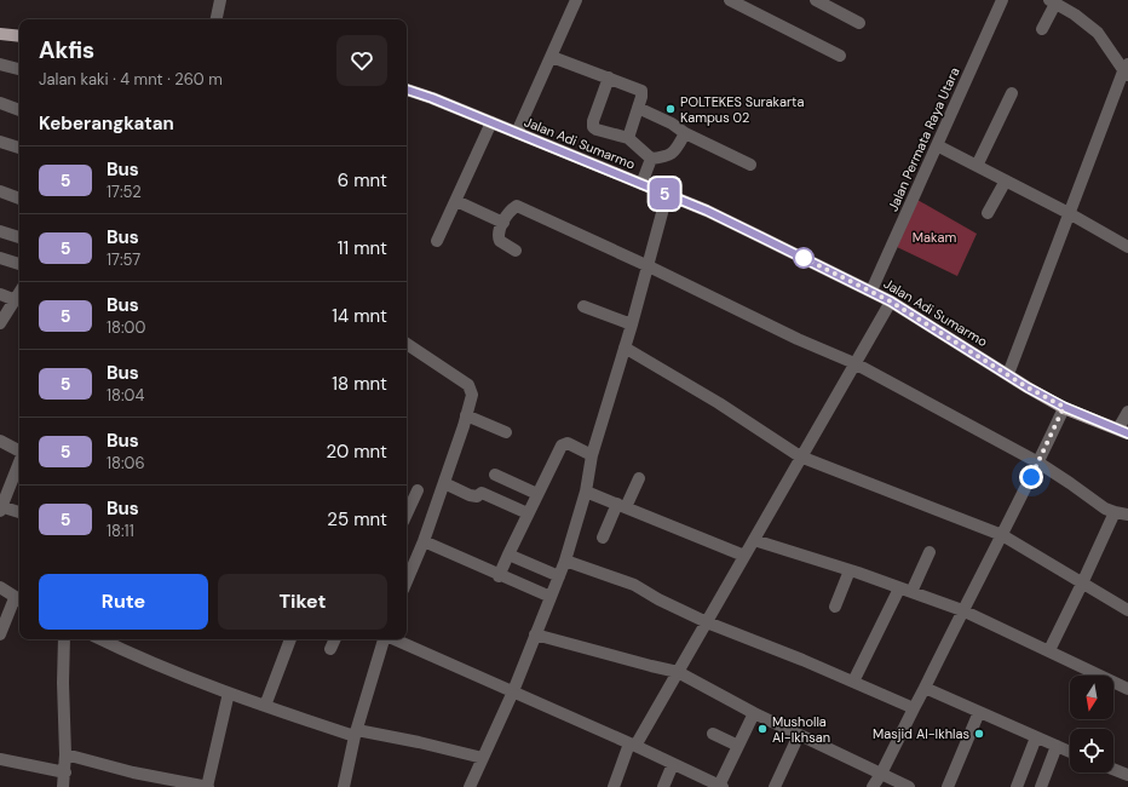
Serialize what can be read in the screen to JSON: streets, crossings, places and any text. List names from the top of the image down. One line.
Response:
{"streets":{"main road":["Jalan Adi Sumarmo"],"street":["Jalan Permata Raya Utara"]},"crossings":[["Jalan Permata Raya Utara","Jalan Adi Sumarmo"]],"parks":["Makam"],"places":["POLTEKES Surakarta Kampus 02","Musholla Al-Ikhsan","Masjid Al-Ikhlas"],"lines":["bus line 5"],"north":"bottom","page":{"on_map":"5","heading":[["Akfis","Jalan kaki · 4 mnt · 260 m"],"Keberangkatan"],"list":[{"mark":"5","name":"Bus","note":"17:52","value":"6 mnt"},{"mark":"5","name":"Bus","note":"17:57","value":"11 mnt"},{"mark":"5","name":"Bus","note":"18:00","value":"14 mnt"},{"mark":"5","name":"Bus","note":"18:04","value":"18 mnt"},{"mark":"5","name":"Bus","note":"18:06","value":"20 mnt"},{"mark":"5","name":"Bus","note":"18:11","value":"25 mnt"}],"buttons":["Rute","Tiket"]}}
